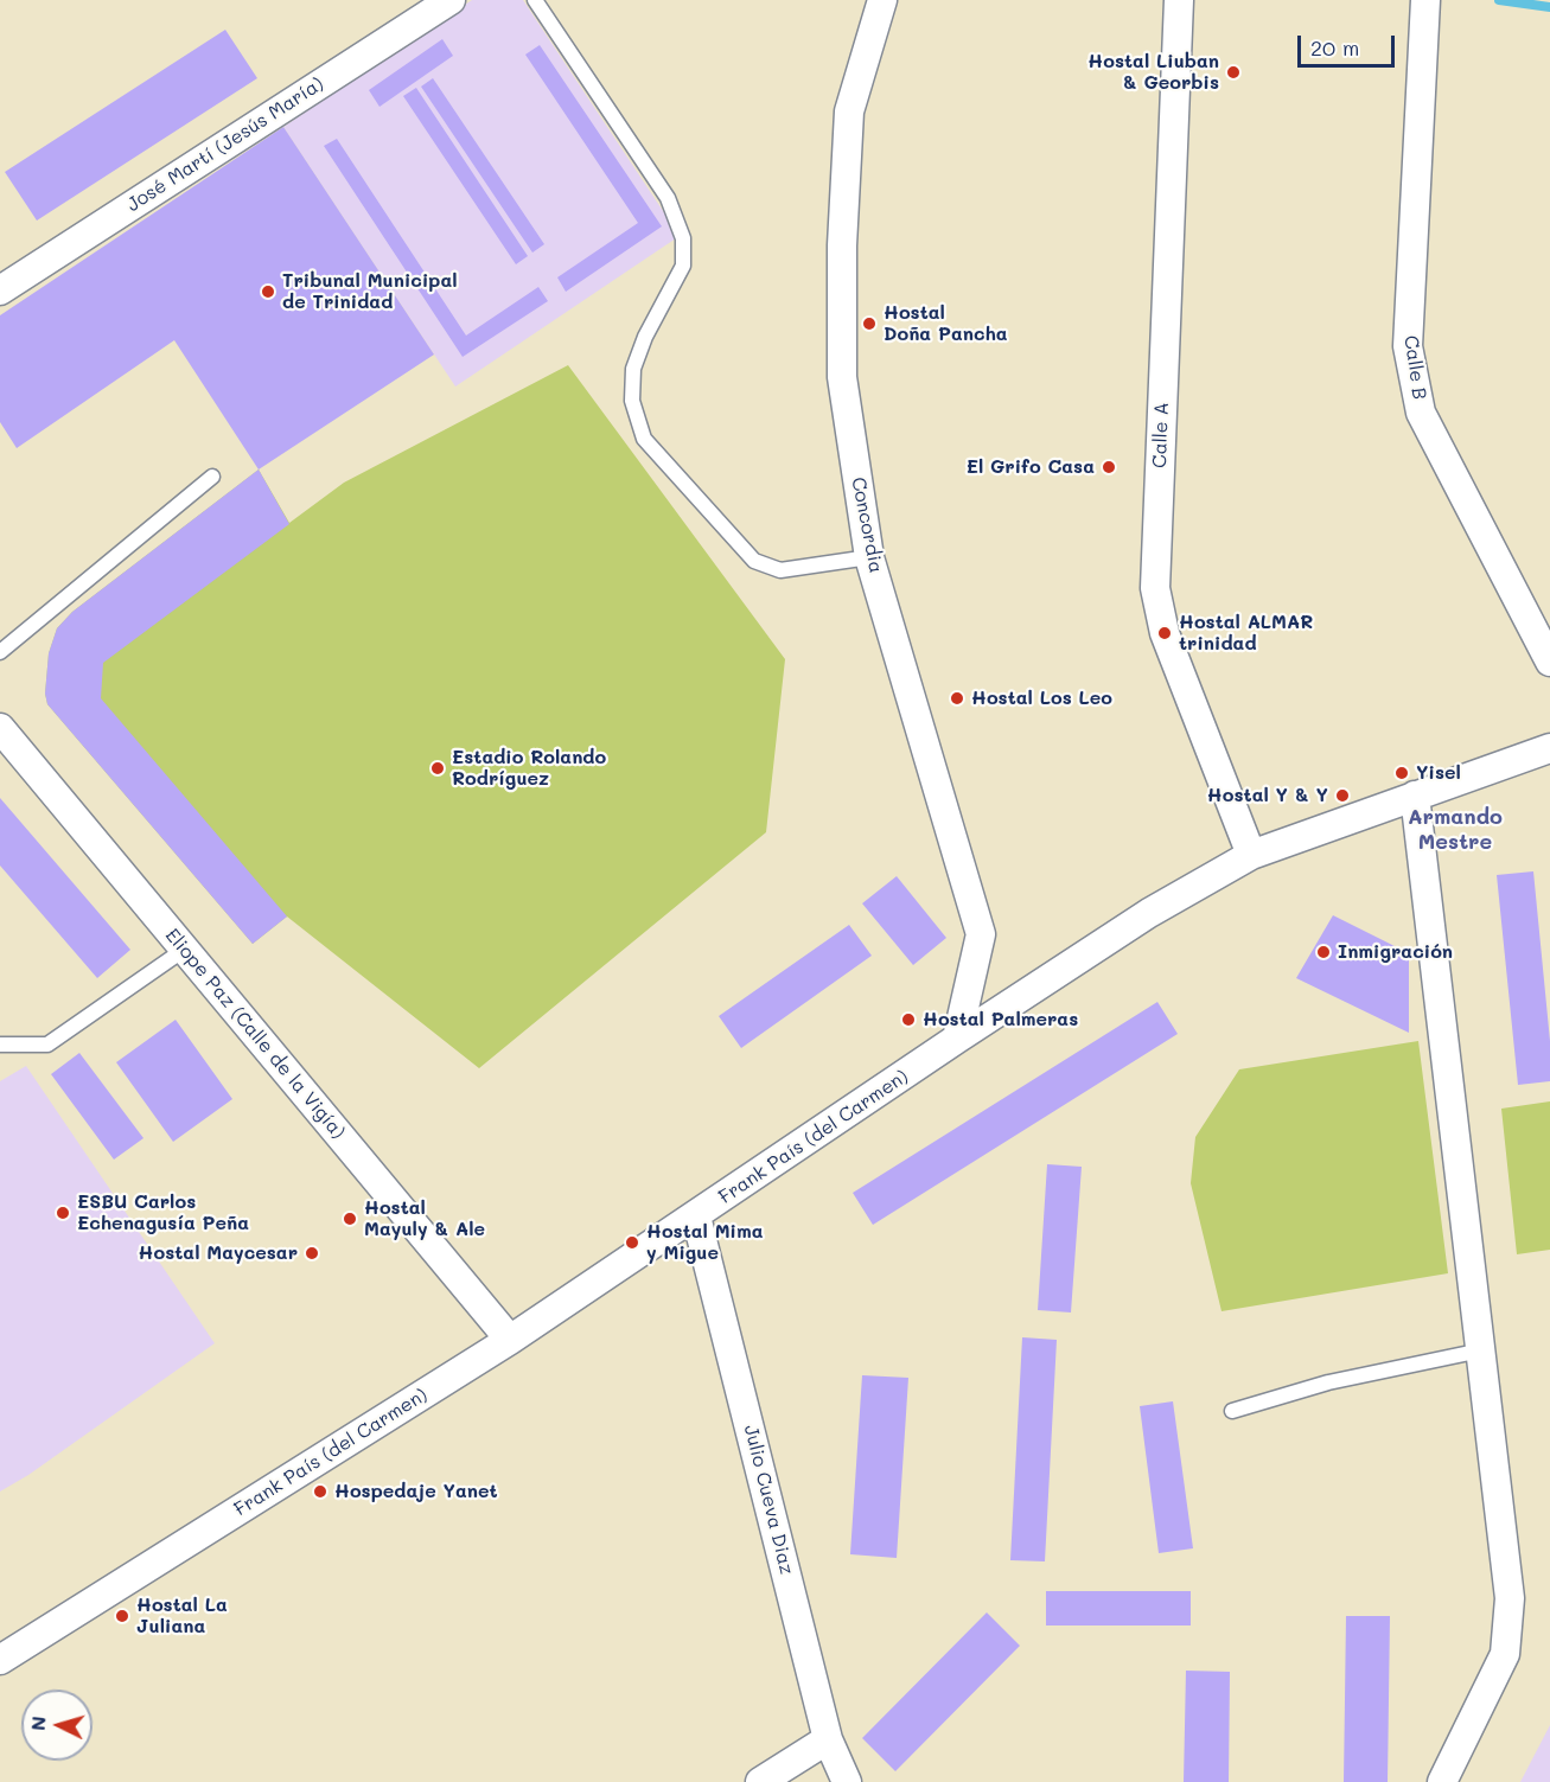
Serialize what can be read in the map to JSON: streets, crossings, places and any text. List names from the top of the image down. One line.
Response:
{"streets":{"street":["José Martí (Jesús María)","Calle B","Calle A","Concordia","Eliope Paz (Calle de la Vigía)","Frank País (del Carmen)","Julio Cueva Diaz"]},"crossings":[["Calle A","Frank País (del Carmen)"],["Concordia","Frank País (del Carmen)"],["Eliope Paz (Calle de la Vigía)","Frank País (del Carmen)"],["Frank País (del Carmen)","Julio Cueva Diaz"]],"districts":["Armando Mestre"],"places":["Hostal Liuban & Georbis","Tribunal Municipal de Trinidad","Hostal Doña Pancha","El Grifo Casa","Hostal ALMAR trinidad","Hostal Los Leo","Estadio Rolando Rodríguez","Yisel","Hostal Y & Y","Inmigración","Hostal Palmeras","ESBU Carlos Echenagusía Peña","Hostal Mayuly & Ale","Hostal Mima y Migue","Hostal Maycesar","Hospedaje Yanet","Hostal La Juliana"],"scale_bar":"20 m","north":"left"}
